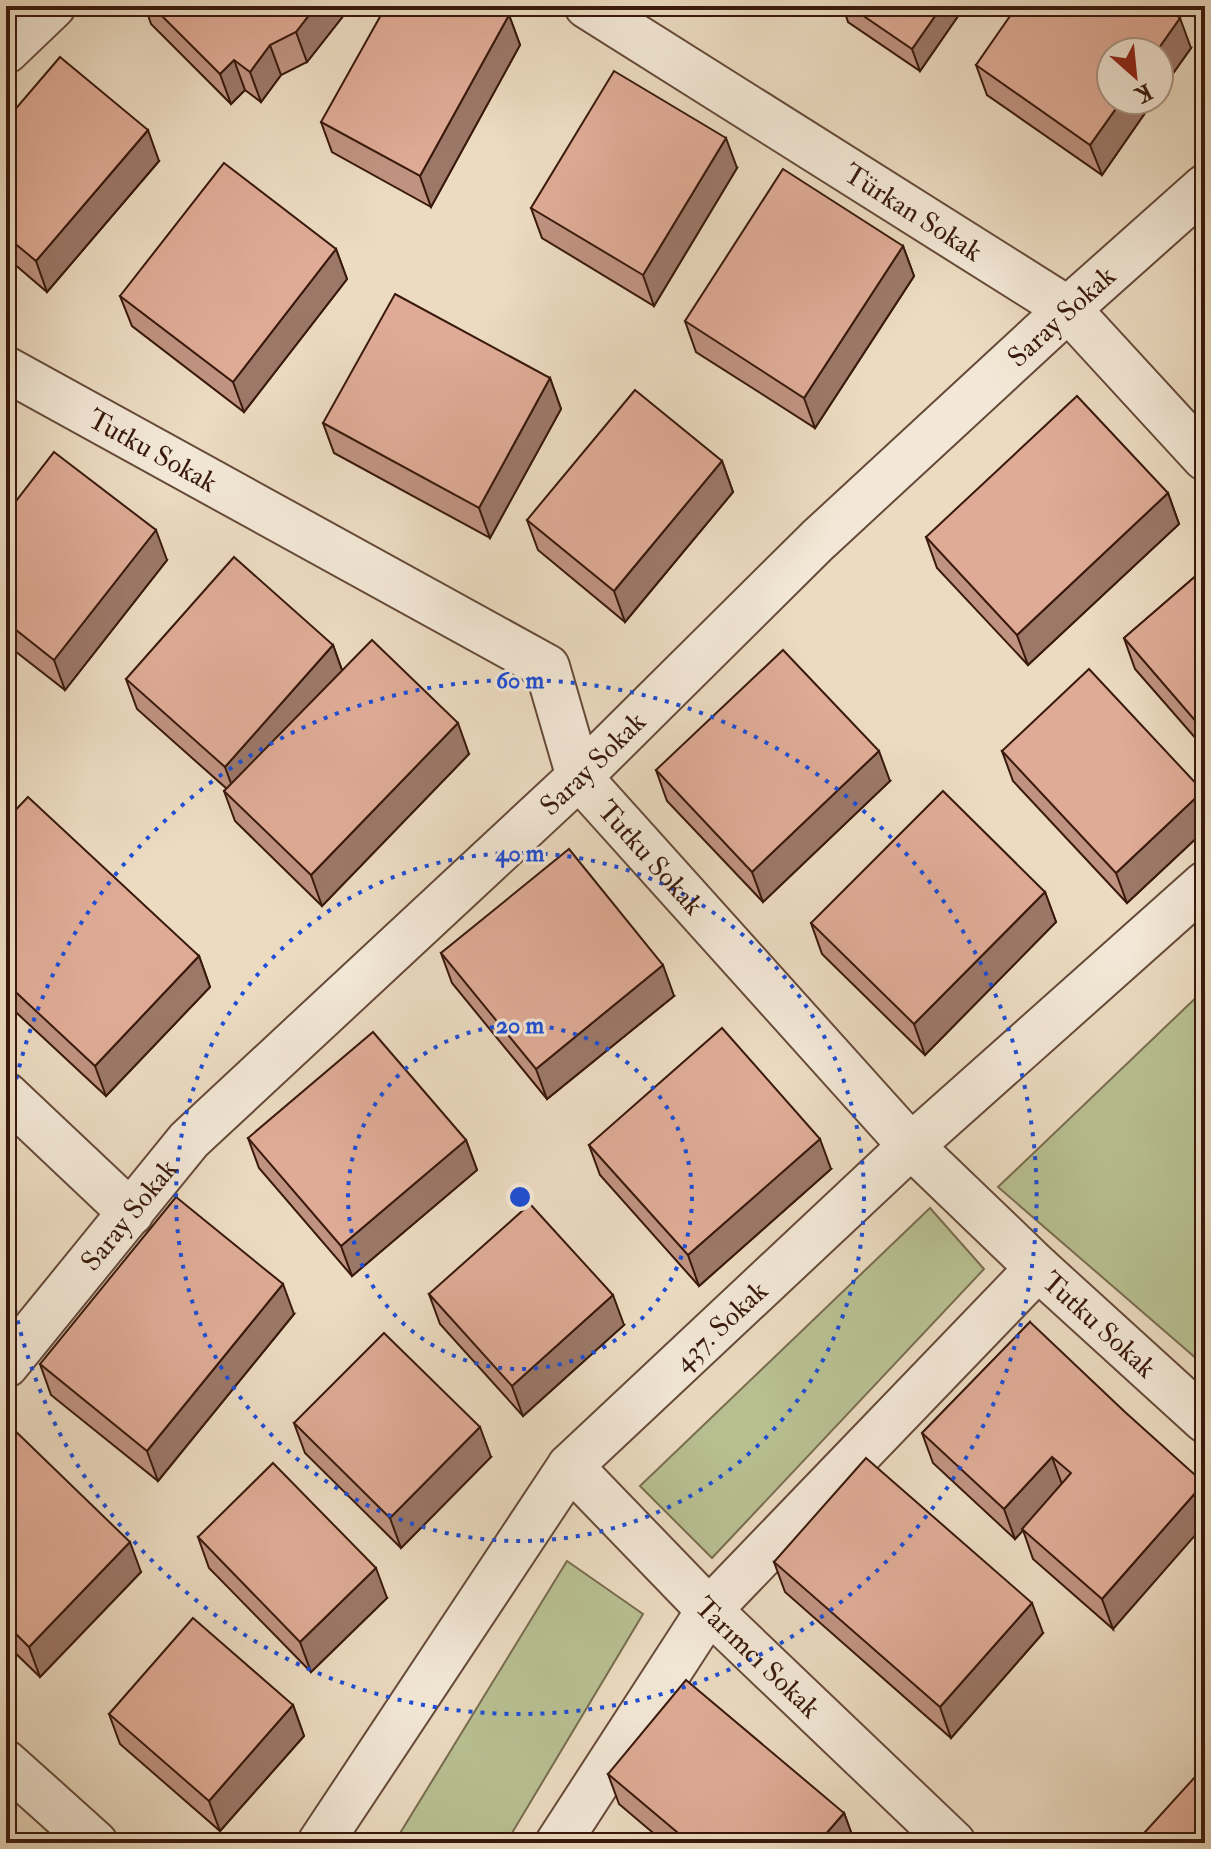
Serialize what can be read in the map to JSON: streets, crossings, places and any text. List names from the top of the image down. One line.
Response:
{"streets":{"street":["Türkan Sokak","Saray Sokak","Tutku Sokak","437. Sokak","Tarımcı Sokak"]},"crossings":[["Türkan Sokak","Saray Sokak"],["Saray Sokak","Tutku Sokak"],["Tutku Sokak","437. Sokak"],["437. Sokak","Tarımcı Sokak"]],"north":"bottom right","rings":["60 m","40 m","20 m"]}
